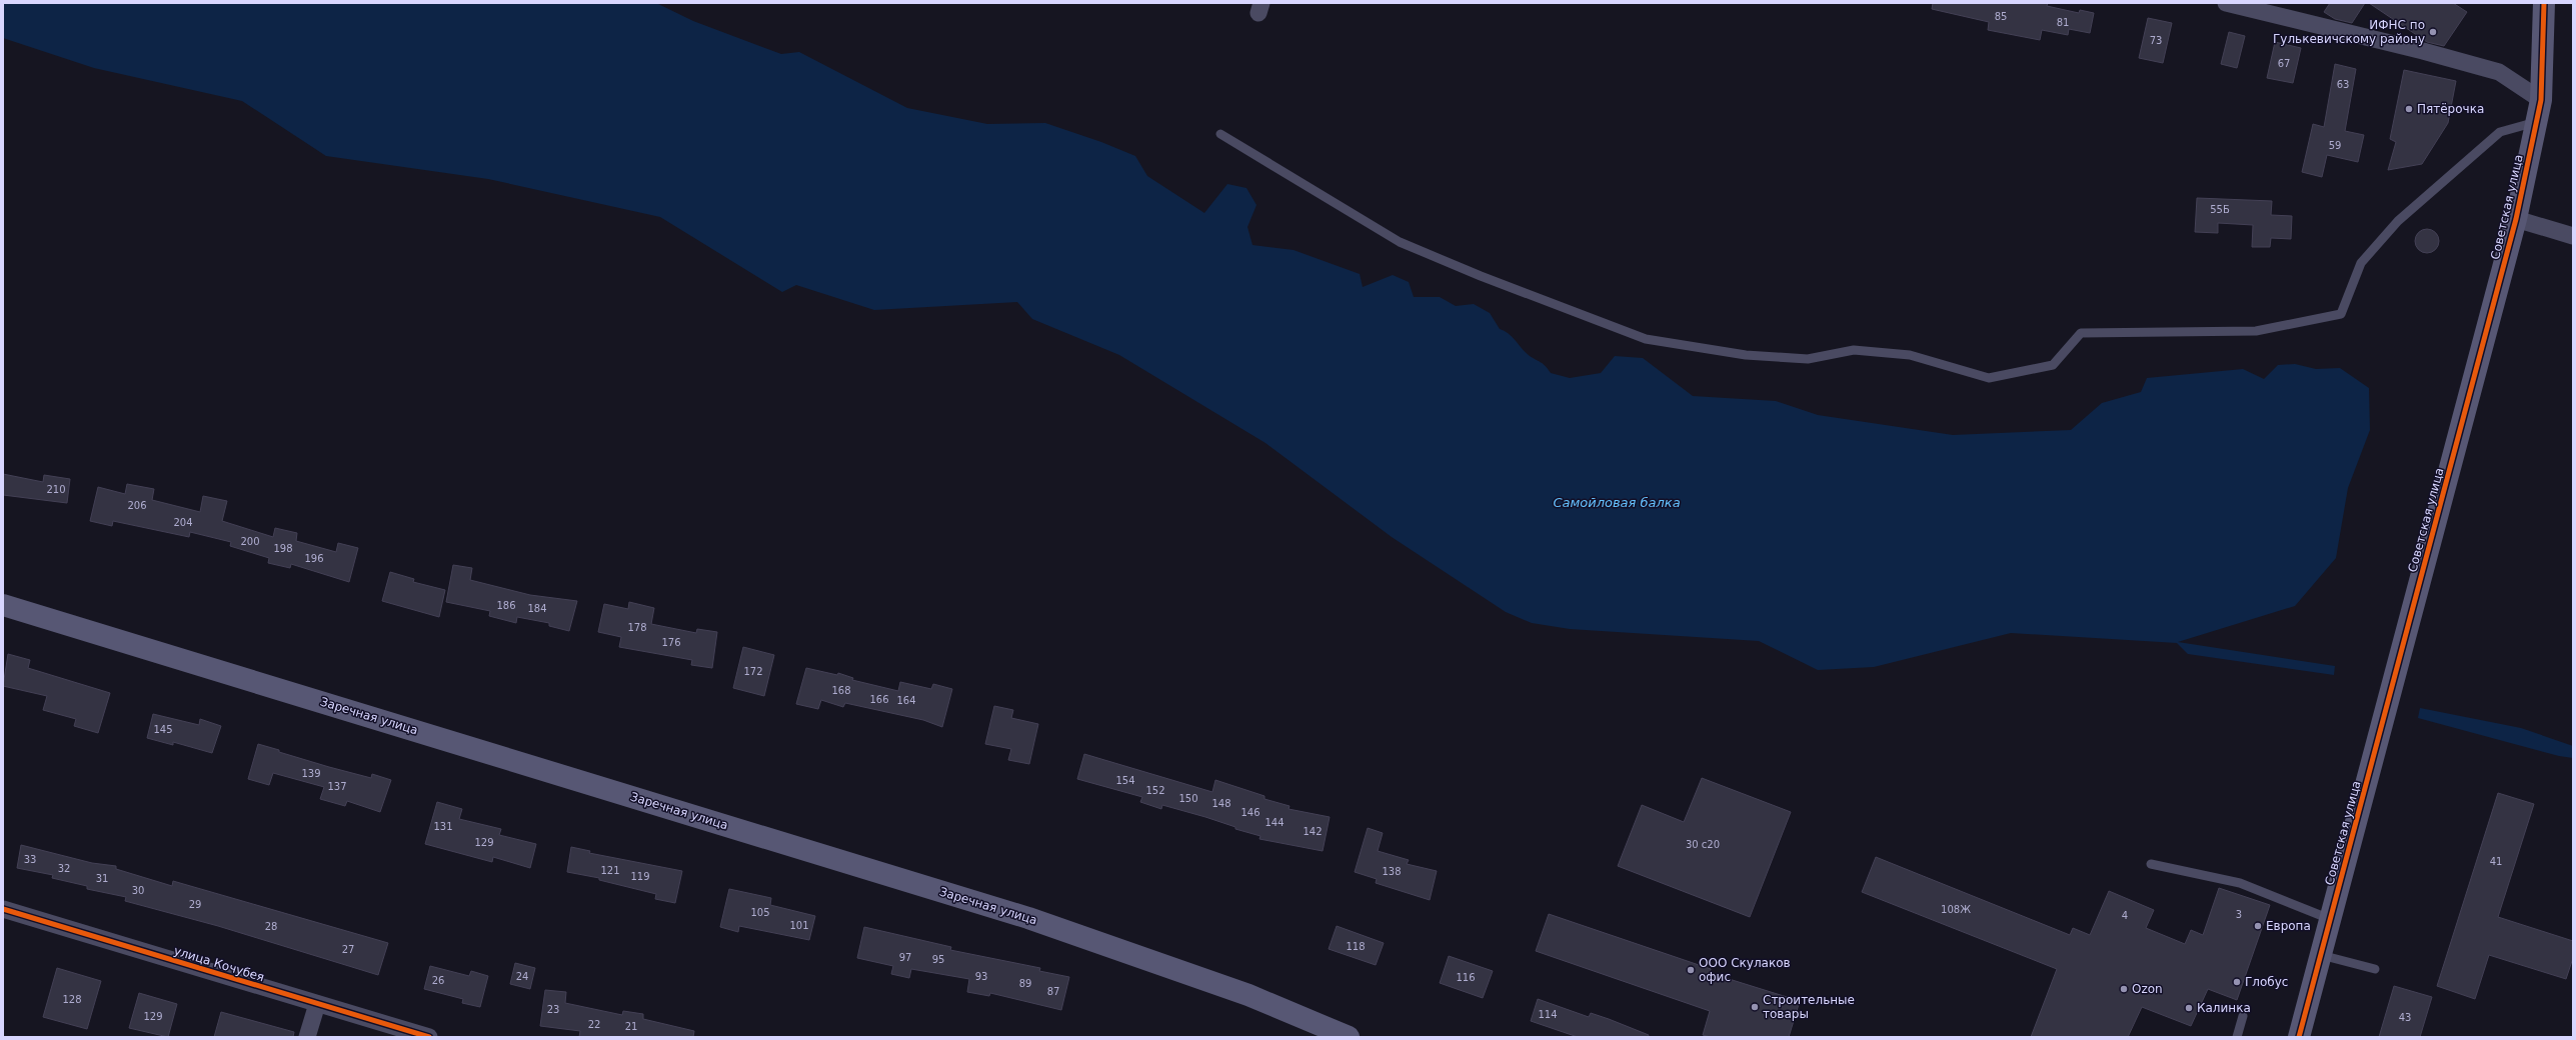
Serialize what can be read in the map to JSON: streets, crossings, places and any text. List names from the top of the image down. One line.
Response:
{"streets":{"main road":["Советская улица","Заречная улица"],"street":["улица Кочубея"]},"water":["Самойловая балка"],"places":["ИФНС по Гулькевичскому району","Пятёрочка","Европа","ООО Скулаков офис","Глобус","Ozon","Строительные товары","Калинка"],"house_numbers":["85","81","73","67","63","59","55Б","210","206","204","200","198","196","186","184","178","176","172","168","166","164","145","139","154","137","152","150","148","146","144","131","142","129","30 с20","33","41","32","121","138","119","31","30","29","108Ж","105","3","4","101","28","118","27","97","95","24","93","116","26","89","87","128","23","114","129","43","22","21"]}
